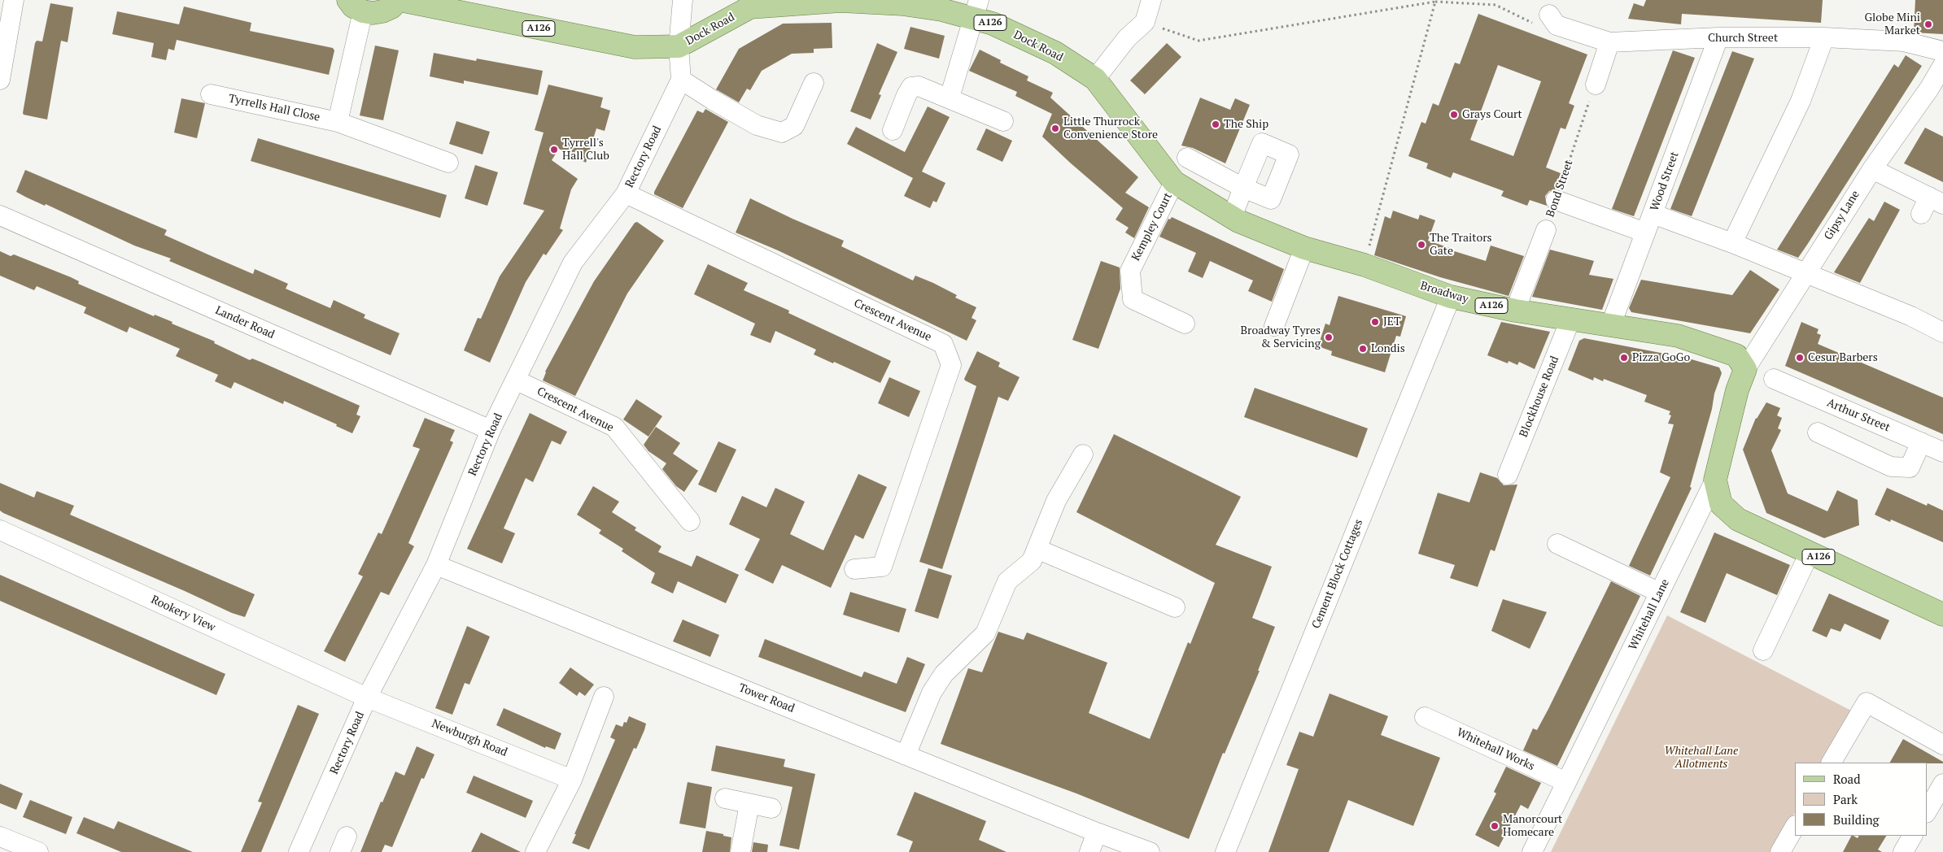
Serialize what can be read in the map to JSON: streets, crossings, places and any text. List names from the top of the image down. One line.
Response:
{"streets":{"main road":["A126","Dock Road","Broadway","Whitehall Lane"],"street":["Church Street","Tyrrells Hall Close","Rectory Road","Wood Street","Bond Street","Gipsy Lane","Kempley Court","Crescent Avenue","Lander Road","Blockhouse Road","Arthur Street","Cement Block Cottages","Rookery View","Tower Road","Newburgh Road","Whitehall Works"]},"crossings":[["A126","Whitehall Lane"],["Dock Road","Kempley Court"],["Dock Road","Broadway"],["Church Street","Wood Street"],["Rectory Road","Crescent Avenue"],["Rectory Road","Lander Road"],["Rectory Road","Rookery View"],["Rectory Road","Tower Road"],["Rectory Road","Newburgh Road"],["Wood Street","Broadway"],["Bond Street","Broadway"],["Gipsy Lane","Broadway"],["Gipsy Lane","Whitehall Lane"],["Broadway","Blockhouse Road"],["Broadway","Cement Block Cottages"],["Broadway","Whitehall Lane"],["Rookery View","Newburgh Road"],["Whitehall Lane","Whitehall Works"]],"parks":["Whitehall Lane Allotments"],"places":["Globe Mini Market","Grays Court","The Ship","Little Thurrock Convenience Store","Tyrrell's Hall Club","The Traitors Gate","JET","Broadway Tyres & Servicing","Londis","Pizza GoGo","Cesur Barbers","Manorcourt Homecare"],"legend":["Road","Park","Building"]}
